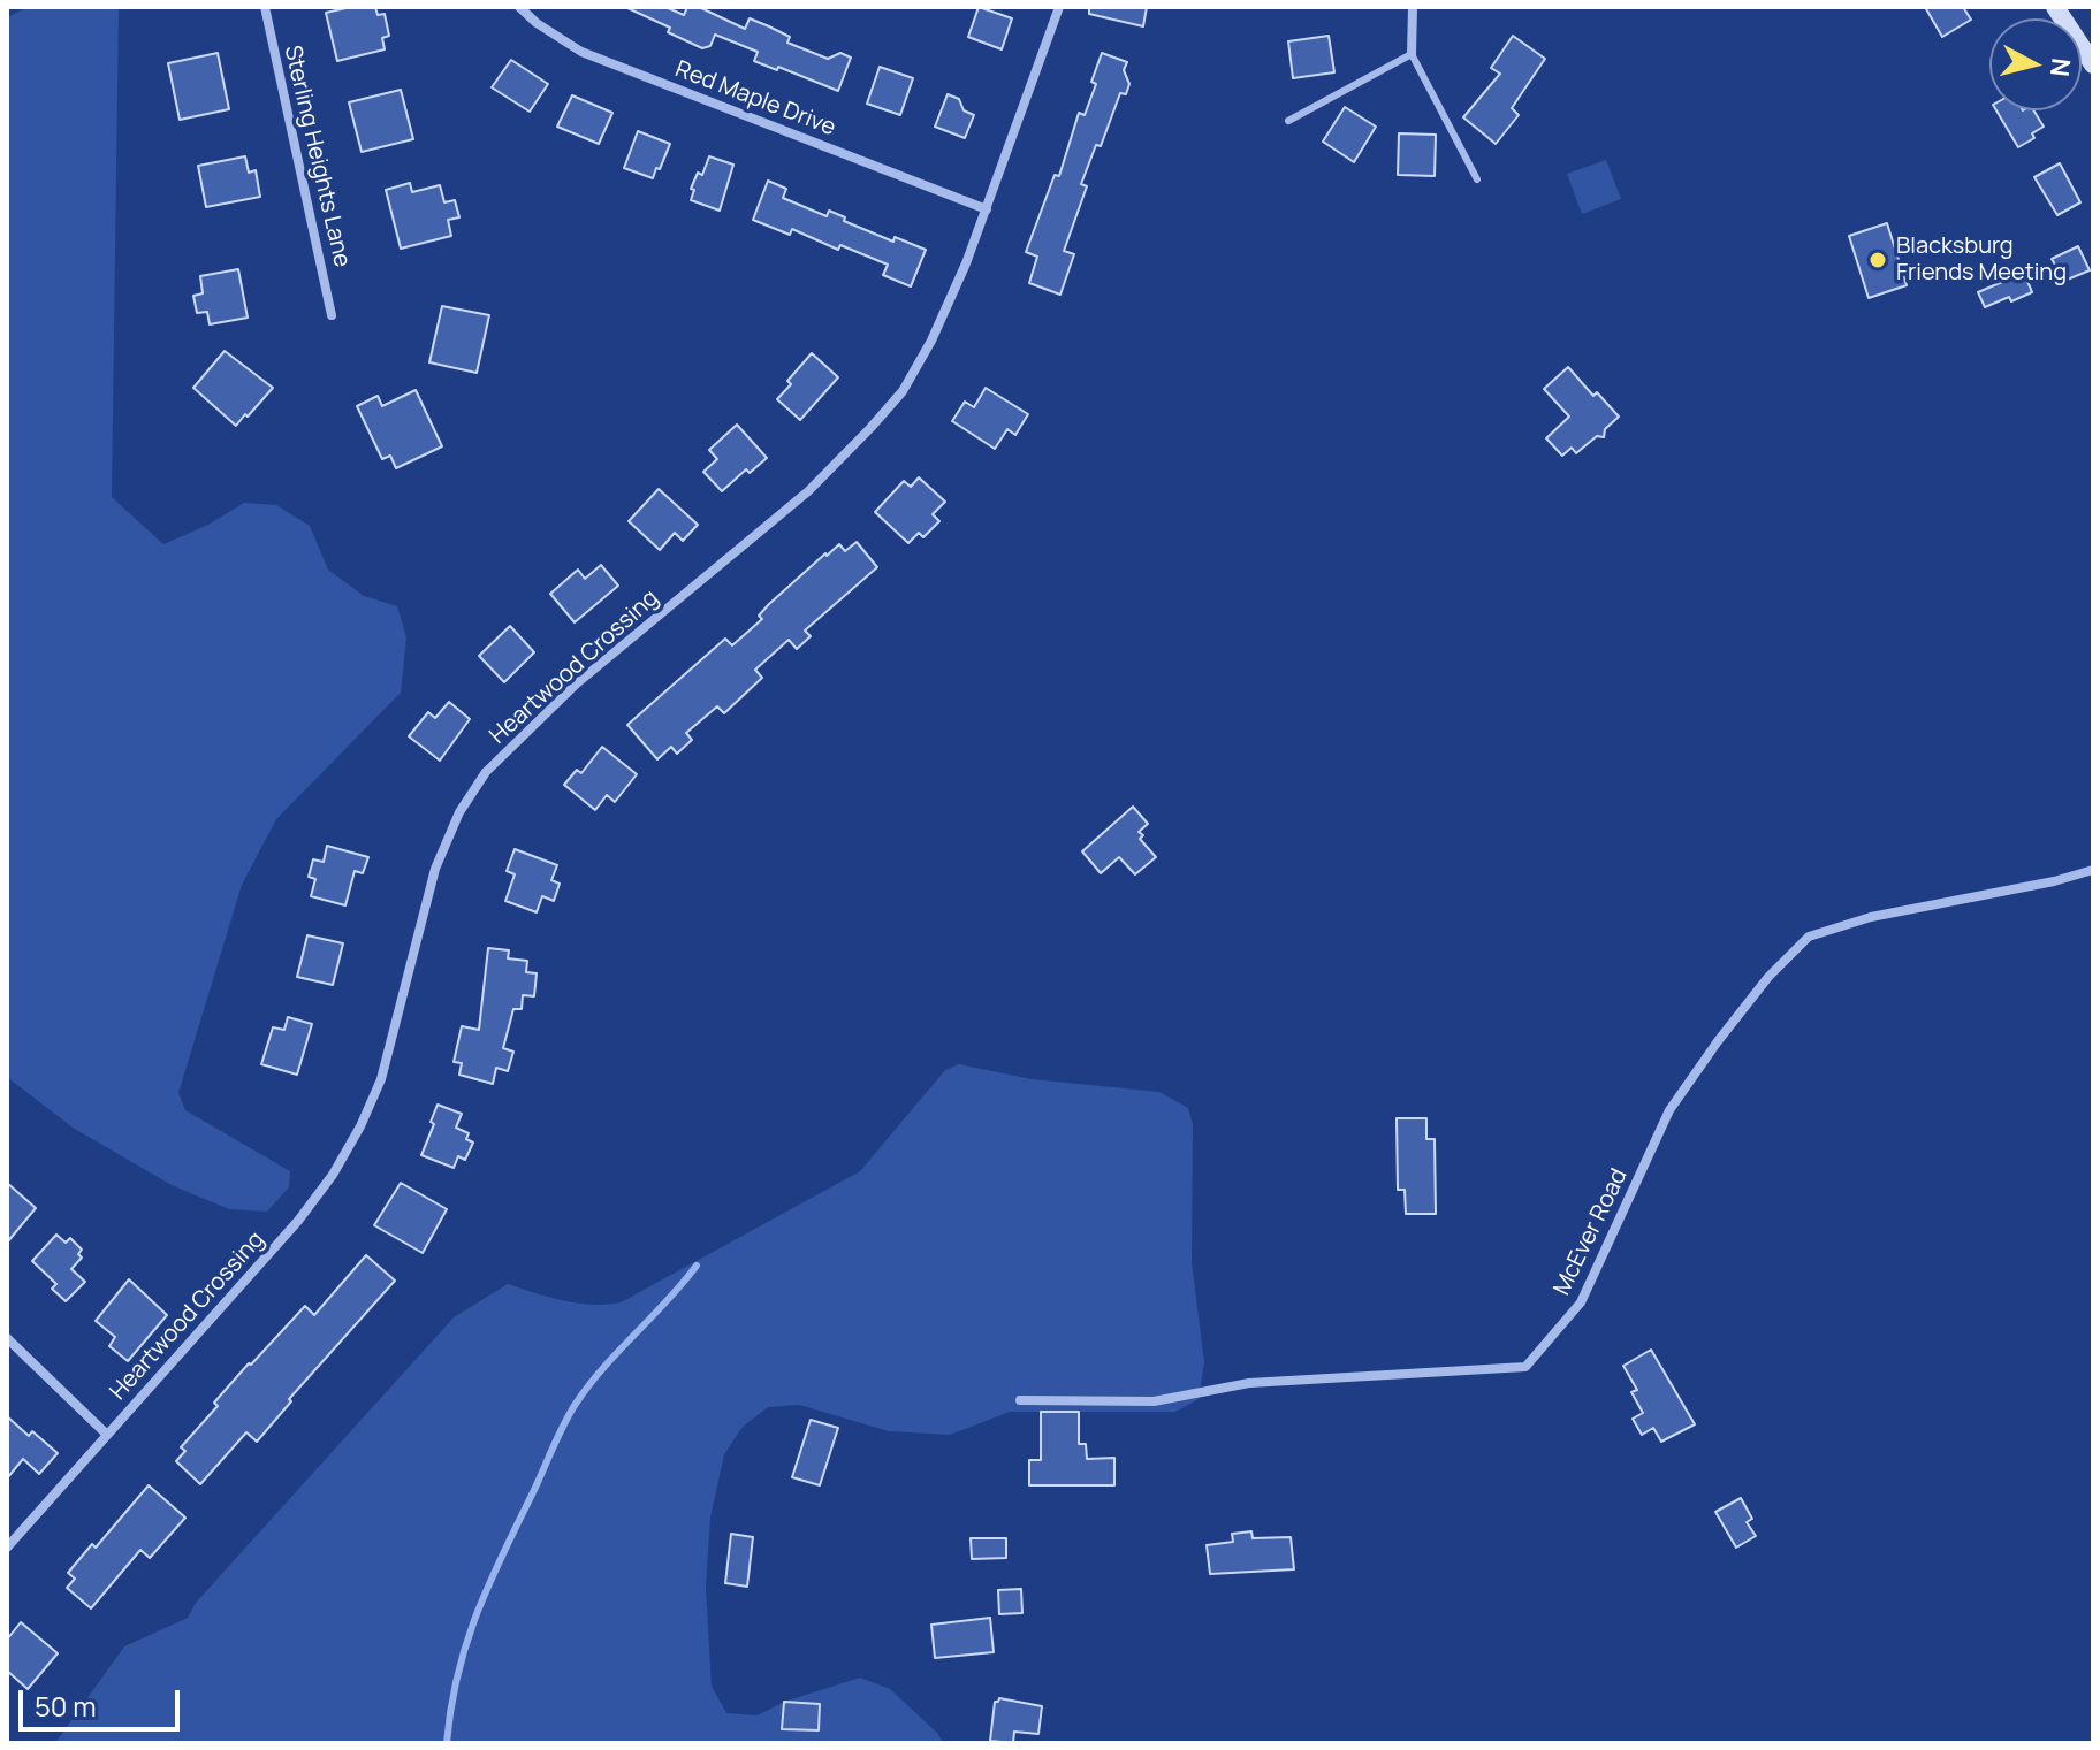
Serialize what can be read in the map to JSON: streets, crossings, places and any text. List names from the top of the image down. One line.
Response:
{"streets":{"street":["Red Maple Drive","Sterling Heights Lane","Heartwood Crossing","McEver Road"]},"crossings":[["Red Maple Drive","Heartwood Crossing"]],"places":["Blacksburg Friends Meeting"],"scale_bar":"50 m","north":"right"}
